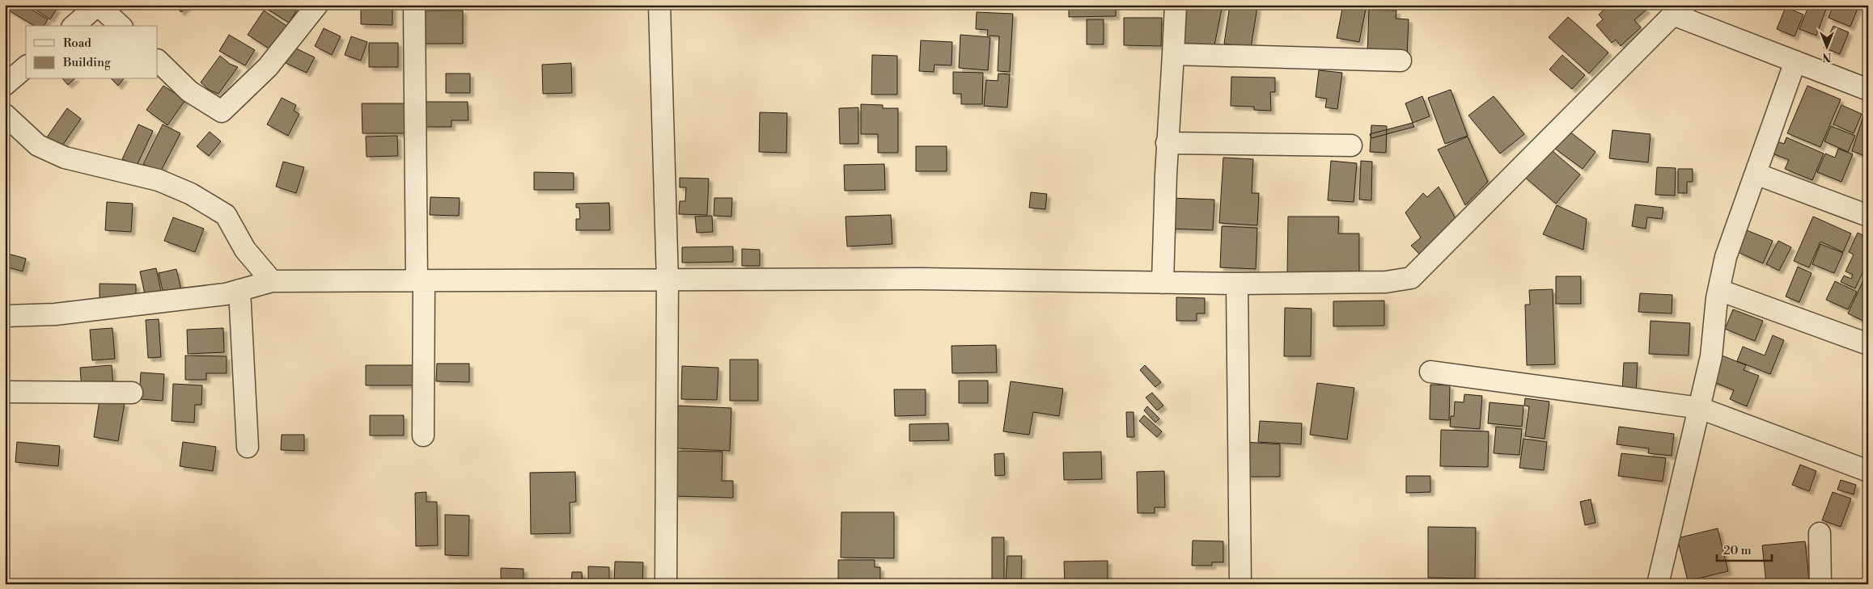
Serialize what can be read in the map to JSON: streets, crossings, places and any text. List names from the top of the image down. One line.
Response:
{"legend":["Road","Building"],"scale_bar":"20 m","north":"bottom"}
